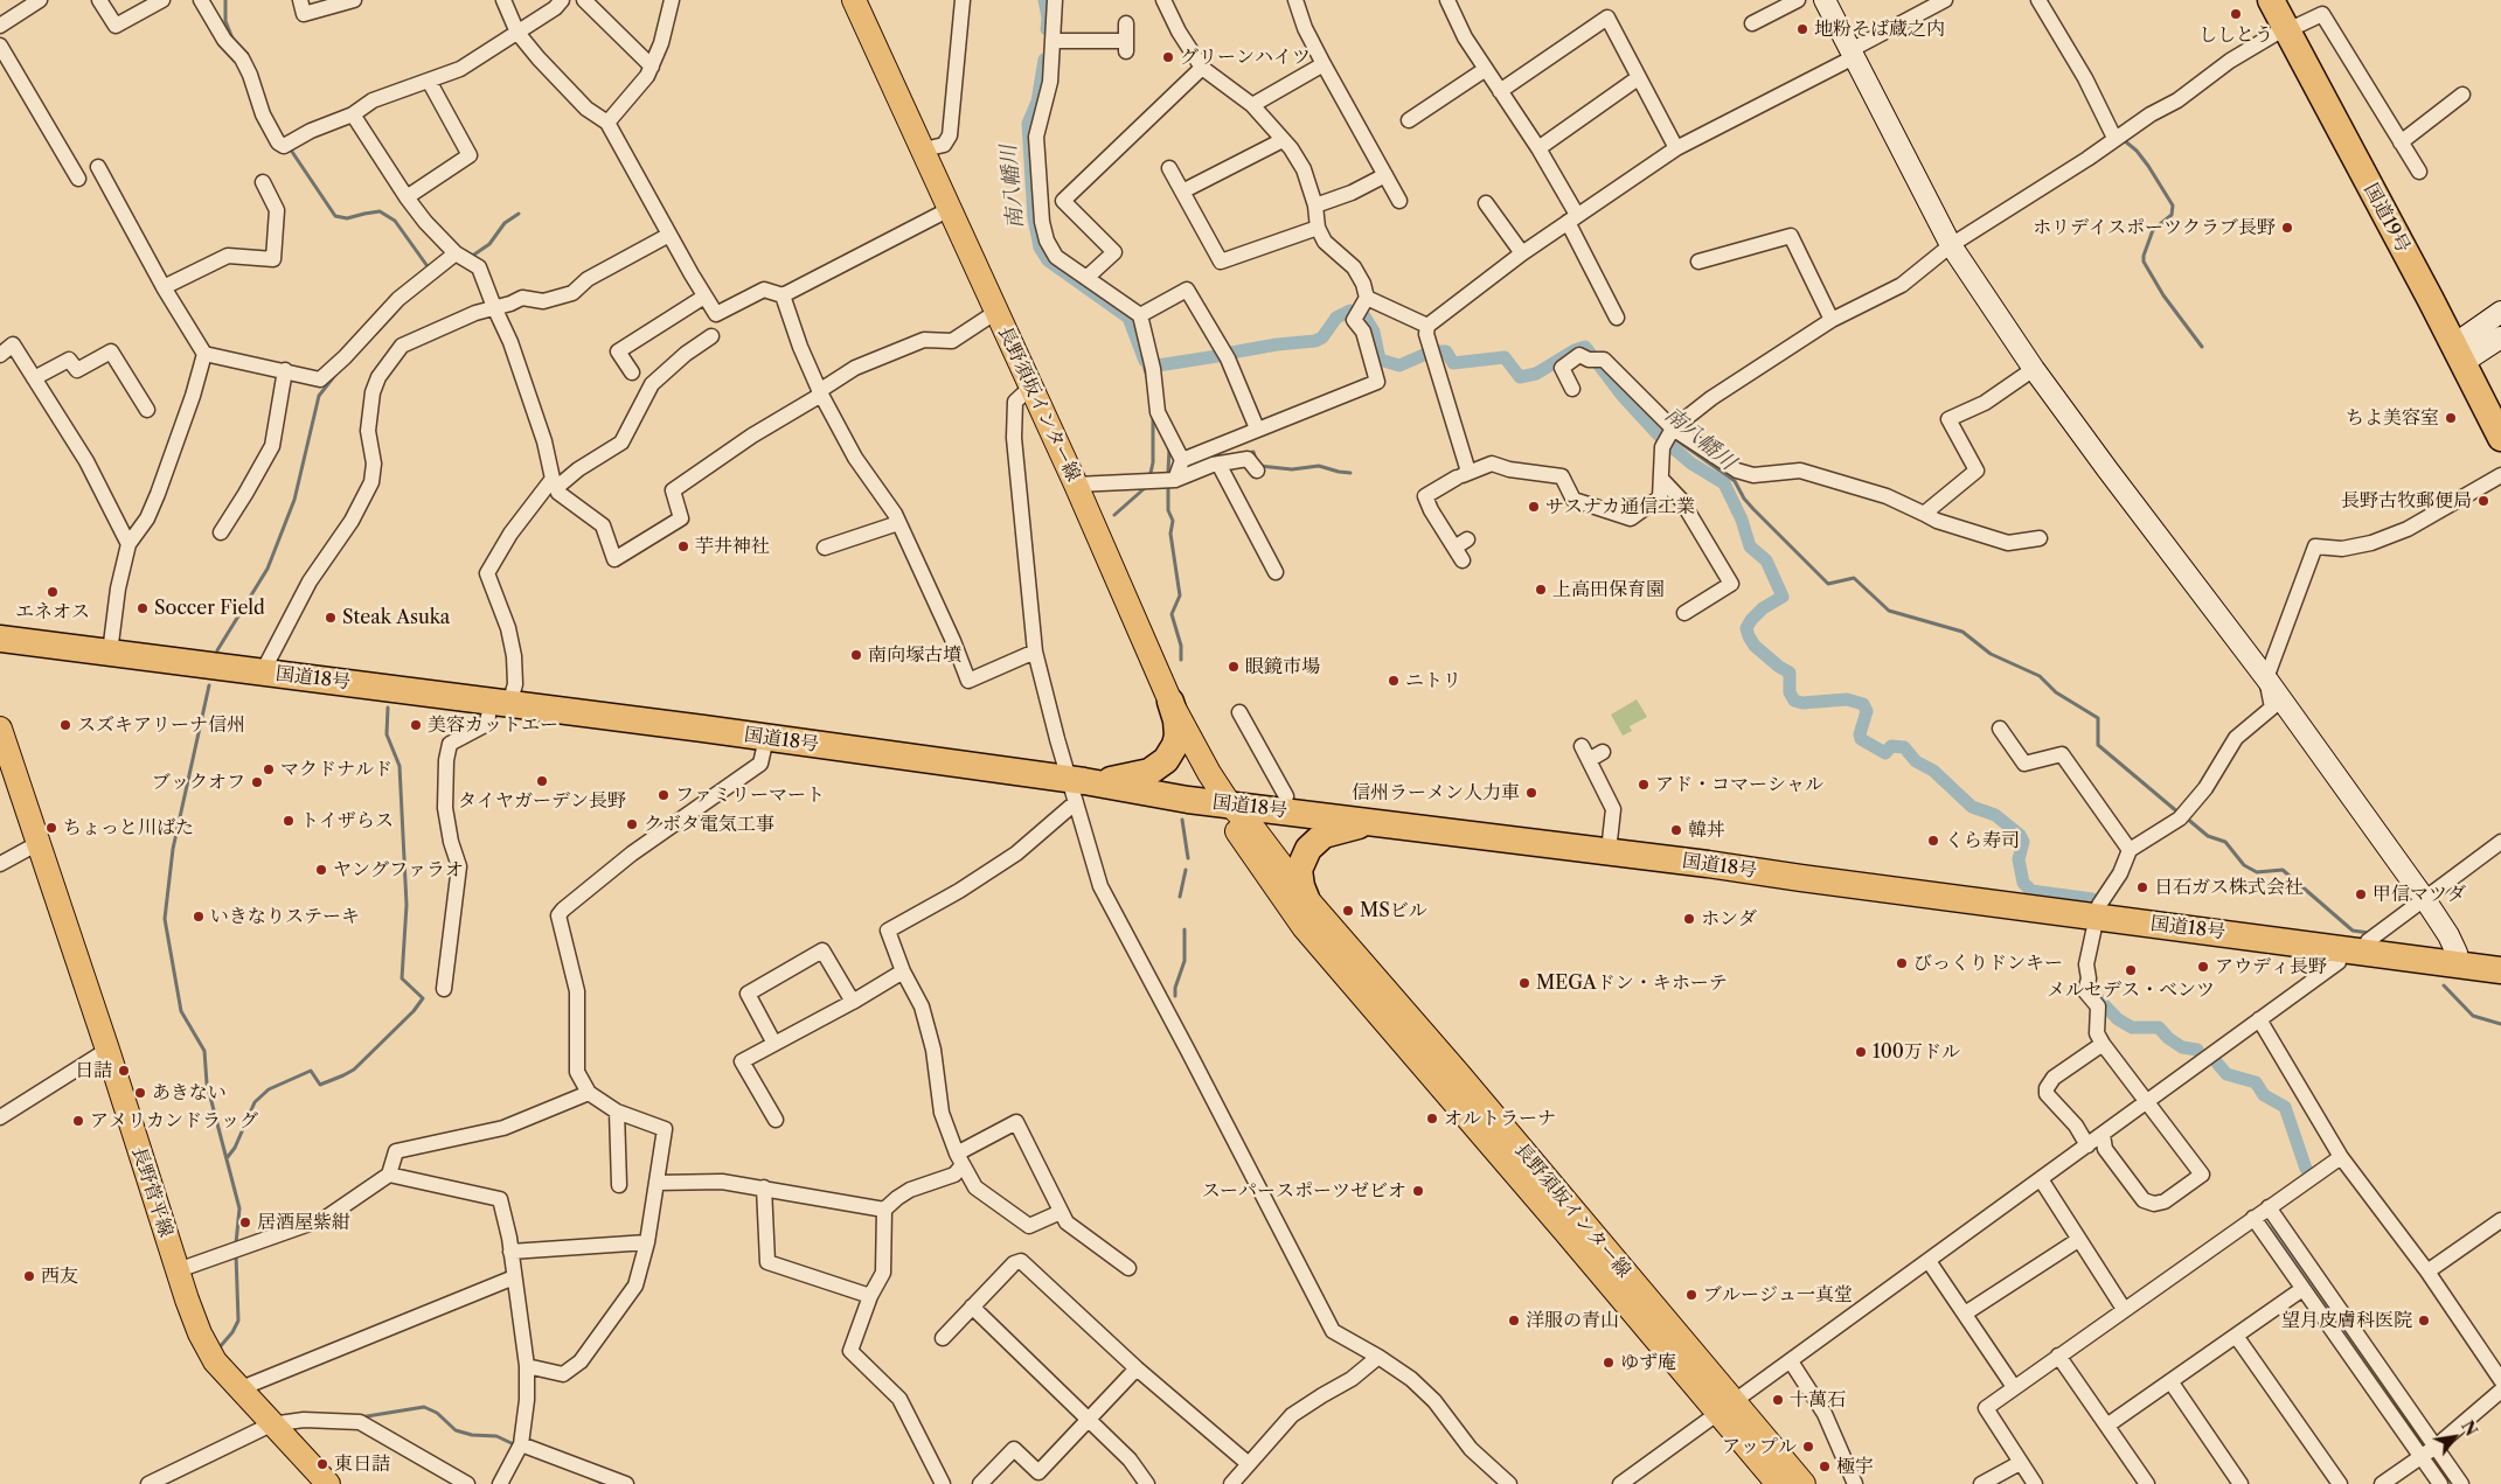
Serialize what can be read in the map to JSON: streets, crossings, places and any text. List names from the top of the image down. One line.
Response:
{"streets":{"highway":["国道19号","国道18号"],"main road":["長野須坂インター線","長野菅平線"]},"crossings":[["長野須坂インター線","国道18号"]],"water":["南八幡川"],"places":["ししとう","地粉そば蔵之内","グリーンハイツ","ホリデイスポーツクラブ長野","ちよ美容室","長野古牧郵便局","サスナカ通信工業","芋井神社","上高田保育園","エネオス","Soccer Field","Steak Asuka","南向塚古墳","眼鏡市場","ニトリ","スズキアリーナ信州","美容カットエー","マクドナルド","タイヤガーデン長野","ブックオフ","アド・コマーシャル","信州ラーメン人力車","ファミリーマート","トイザらス","クボタ電気工事","ちょっと川ばた","韓丼","くら寿司","ヤングファラオ","日石ガス株式会社","甲信マツダ","MSビル","いきなりステーキ","ホンダ","びっくりドンキー","アウディ長野","メルセデス・ベンツ","MEGAドン・キホーテ","100万ドル","日詰","あきない","オルトラーナ","アメリカンドラッグ","スーパースポーツゼビオ","居酒屋紫紺","西友","ブルージュ一真堂","洋服の青山","望月皮膚科医院","ゆず庵","十萬石","アップル","東日詰","極宇"],"north":"top right"}
